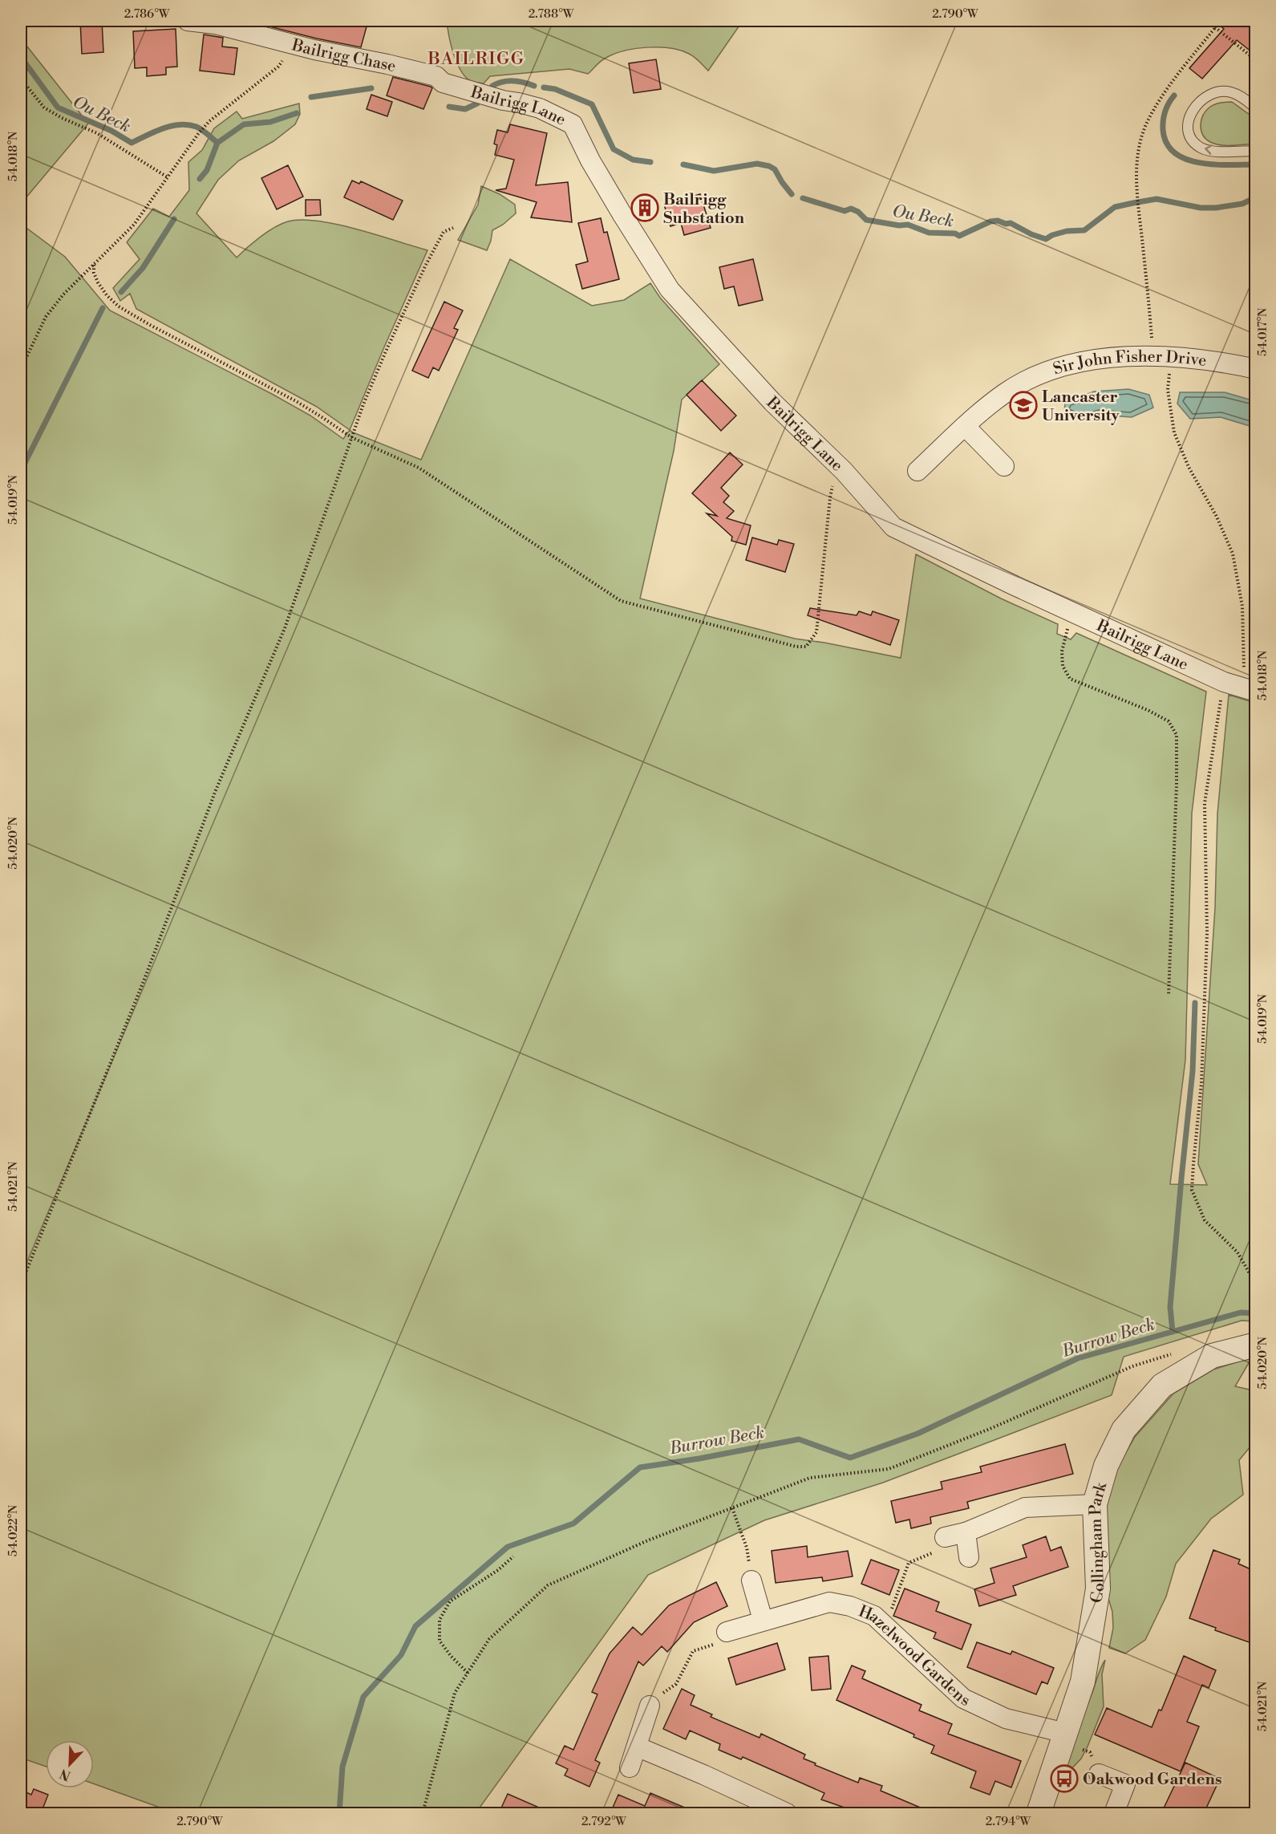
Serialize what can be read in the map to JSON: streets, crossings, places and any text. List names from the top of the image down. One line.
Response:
{"streets":{"street":["Bailrigg Chase","Bailrigg Lane","Sir John Fisher Drive","Collingham Park","Hazelwood Gardens"]},"crossings":[["Bailrigg Chase","Bailrigg Lane"],["Collingham Park","Hazelwood Gardens"]],"districts":["BAILRIGG"],"water":["Ou Beck","Burrow Beck"],"places":{"building":["Bailrigg Substation"],"school or university":["Lancaster University"],"bus stop":["Oakwood Gardens"]},"north":"bottom left","coordinates":["2.786°W","2.788°W","2.790°W","54.018°N","54.017°N","54.019°N","54.020°N","54.021°N","54.022°N","2.792°W","2.794°W"]}
